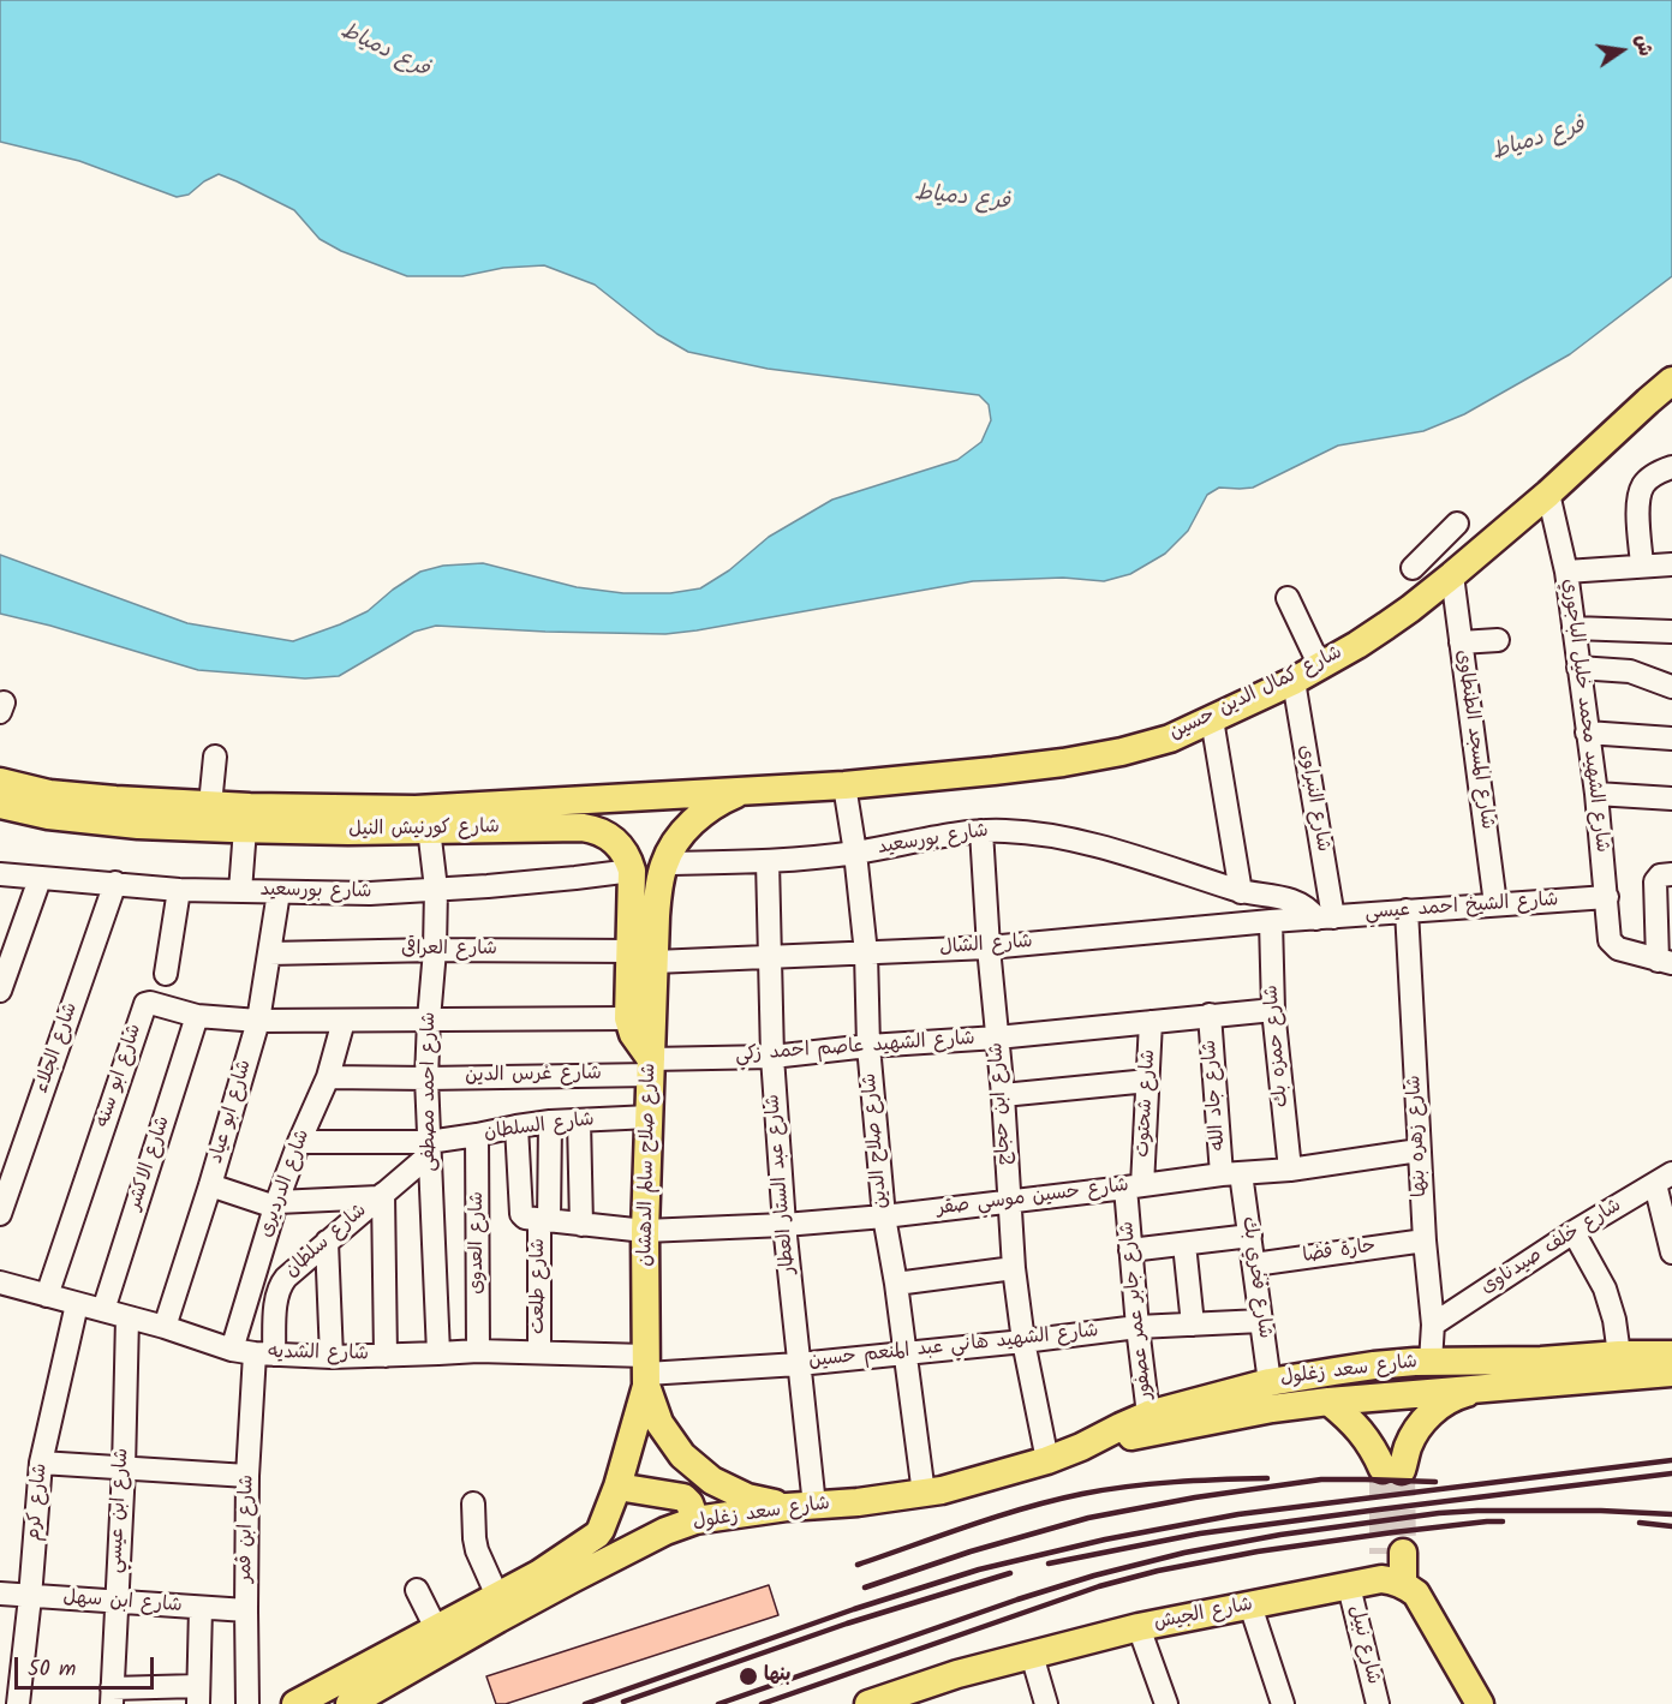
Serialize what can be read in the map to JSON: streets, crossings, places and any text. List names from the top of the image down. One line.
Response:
{"streets":{"main road":["شارع كمال الدين حسين","شارع كورنيش النيل","شارع صلاح سالم الدهشان","شارع سعد زغلول","شارع الجيش"],"street":["شارع الشهيد محمد خليل الباجوري","شارع المسجد الطنطاوى","شارع النبراوى","شارع بورسعيد","شارع الشيخ احمد عيسي","شارع الشال","شارع العراقى","شارع حمزه بك","شارع الجلاء","شارع الشهيد عاصم احمد زكي","شارع ابو سنه","شارع غرس الدين","شارع احمد مصطفى","شارع جاد الله","شارع ابن حجاج","شارع شحتوت","شارع ابو عياد","شارع السلطان","شارع زهره بنها","شارع صلاح الدين","شارع الاكشر","شارع الدرديرى","شارع عبد الستار العطار","شارع حسين موسي صقر","شارع سلطان","شارع العدوى","شارع خلف صيدناوى","حارة قضا","شارع فخري بك","شارع طلعت","شارع جابر عمر عصفور","شارع الشهيد هاني عبد المنعم حسين","شارع الشديه","شارع كرم","شارع ابن عيسي","شارع ابن قمر","شارع ابن سهل","شارع نبيل"]},"crossings":[["شارع كمال الدين حسين","شارع الشهيد محمد خليل الباجوري"],["شارع كمال الدين حسين","شارع المسجد الطنطاوى"],["شارع كمال الدين حسين","شارع النبراوى"],["شارع كمال الدين حسين","شارع كورنيش النيل"],["شارع كمال الدين حسين","شارع صلاح الدين"],["شارع كمال الدين حسين","شارع صلاح سالم الدهشان"],["شارع الشهيد محمد خليل الباجوري","شارع الشيخ احمد عيسي"],["شارع المسجد الطنطاوى","شارع الشيخ احمد عيسي"],["شارع النبراوى","شارع بورسعيد"],["شارع النبراوى","شارع الشيخ احمد عيسي"],["شارع النبراوى","شارع الشال"],["شارع كورنيش النيل","شارع بورسعيد"],["شارع كورنيش النيل","شارع احمد مصطفى"],["شارع كورنيش النيل","شارع صلاح سالم الدهشان"],["شارع بورسعيد","شارع الشيخ احمد عيسي"],["شارع بورسعيد","شارع الشال"],["شارع بورسعيد","شارع الجلاء"],["شارع بورسعيد","شارع احمد مصطفى"],["شارع بورسعيد","شارع ابن حجاج"],["شارع بورسعيد","شارع ابو عياد"],["شارع بورسعيد","شارع صلاح الدين"],["شارع بورسعيد","شارع صلاح سالم الدهشان"],["شارع بورسعيد","شارع عبد الستار العطار"],["شارع الشيخ احمد عيسي","شارع الشال"],["شارع الشيخ احمد عيسي","شارع زهره بنها"],["شارع الشال","شارع العراقى"],["شارع الشال","شارع حمزه بك"],["شارع الشال","شارع ابن حجاج"],["شارع الشال","شارع صلاح الدين"],["شارع الشال","شارع صلاح سالم الدهشان"],["شارع الشال","شارع عبد الستار العطار"],["شارع العراقى","شارع احمد مصطفى"],["شارع العراقى","شارع ابو عياد"],["شارع العراقى","شارع صلاح سالم الدهشان"],["شارع حمزه بك","شارع الشهيد عاصم احمد زكي"],["شارع حمزه بك","شارع حسين موسي صقر"],["شارع الشهيد عاصم احمد زكي","شارع غرس الدين"],["شارع الشهيد عاصم احمد زكي","شارع جاد الله"],["شارع الشهيد عاصم احمد زكي","شارع ابن حجاج"],["شارع الشهيد عاصم احمد زكي","شارع شحتوت"],["شارع الشهيد عاصم احمد زكي","شارع صلاح الدين"],["شارع الشهيد عاصم احمد زكي","شارع صلاح سالم الدهشان"],["شارع الشهيد عاصم احمد زكي","شارع عبد الستار العطار"],["شارع ابو سنه","شارع احمد مصطفى"],["شارع ابو سنه","شارع ابو عياد"],["شارع ابو سنه","شارع الاكشر"],["شارع ابو سنه","شارع الدرديرى"],["شارع ابو سنه","شارع الشديه"],["شارع غرس الدين","شارع احمد مصطفى"],["شارع غرس الدين","شارع صلاح سالم الدهشان"],["شارع غرس الدين","شارع الدرديرى"],["شارع احمد مصطفى","شارع السلطان"],["شارع احمد مصطفى","شارع سلطان"],["شارع احمد مصطفى","شارع الشديه"],["شارع جاد الله","شارع حسين موسي صقر"],["شارع جاد الله","شارع فخري بك"],["شارع ابن حجاج","شارع حسين موسي صقر"],["شارع ابن حجاج","شارع الشهيد هاني عبد المنعم حسين"],["شارع ابن حجاج","شارع سعد زغلول"],["شارع شحتوت","شارع حسين موسي صقر"],["شارع شحتوت","شارع جابر عمر عصفور"],["شارع ابو عياد","شارع الشديه"],["شارع السلطان","شارع صلاح سالم الدهشان"],["شارع السلطان","شارع الدرديرى"],["شارع السلطان","شارع سلطان"],["شارع السلطان","شارع العدوى"],["شارع زهره بنها","شارع حسين موسي صقر"],["شارع زهره بنها","شارع خلف صيدناوى"],["شارع زهره بنها","حارة قضا"],["شارع زهره بنها","شارع سعد زغلول"],["شارع صلاح الدين","شارع حسين موسي صقر"],["شارع صلاح الدين","شارع الشهيد هاني عبد المنعم حسين"],["شارع صلاح الدين","شارع سعد زغلول"],["شارع الاكشر","شارع الشديه"],["شارع صلاح سالم الدهشان","شارع حسين موسي صقر"],["شارع صلاح سالم الدهشان","شارع الشهيد هاني عبد المنعم حسين"],["شارع صلاح سالم الدهشان","شارع الشديه"],["شارع صلاح سالم الدهشان","شارع سعد زغلول"],["شارع الدرديرى","شارع سلطان"],["شارع الدرديرى","شارع الشديه"],["شارع الدرديرى","شارع ابن قمر"],["شارع عبد الستار العطار","شارع حسين موسي صقر"],["شارع عبد الستار العطار","شارع الشهيد هاني عبد المنعم حسين"],["شارع عبد الستار العطار","شارع سعد زغلول"],["شارع حسين موسي صقر","شارع فخري بك"],["شارع حسين موسي صقر","شارع طلعت"],["شارع حسين موسي صقر","شارع جابر عمر عصفور"],["شارع سلطان","شارع الشديه"],["شارع سلطان","شارع ابن قمر"],["شارع العدوى","شارع الشديه"],["حارة قضا","شارع فخري بك"],["شارع فخري بك","شارع الشهيد هاني عبد المنعم حسين"],["شارع فخري بك","شارع سعد زغلول"],["شارع طلعت","شارع الشديه"],["شارع جابر عمر عصفور","شارع الشهيد هاني عبد المنعم حسين"],["شارع جابر عمر عصفور","شارع سعد زغلول"],["شارع الشهيد هاني عبد المنعم حسين","شارع الشديه"],["شارع الشديه","شارع كرم"],["شارع الشديه","شارع ابن عيسي"],["شارع الشديه","شارع ابن قمر"],["شارع كرم","شارع ابن سهل"],["شارع ابن عيسي","شارع ابن سهل"],["شارع ابن قمر","شارع ابن سهل"],["شارع الجيش","شارع نبيل"]],"water":["فرع دمياط"],"places":["بنها"],"scale_bar":"50 m","north":"right"}
